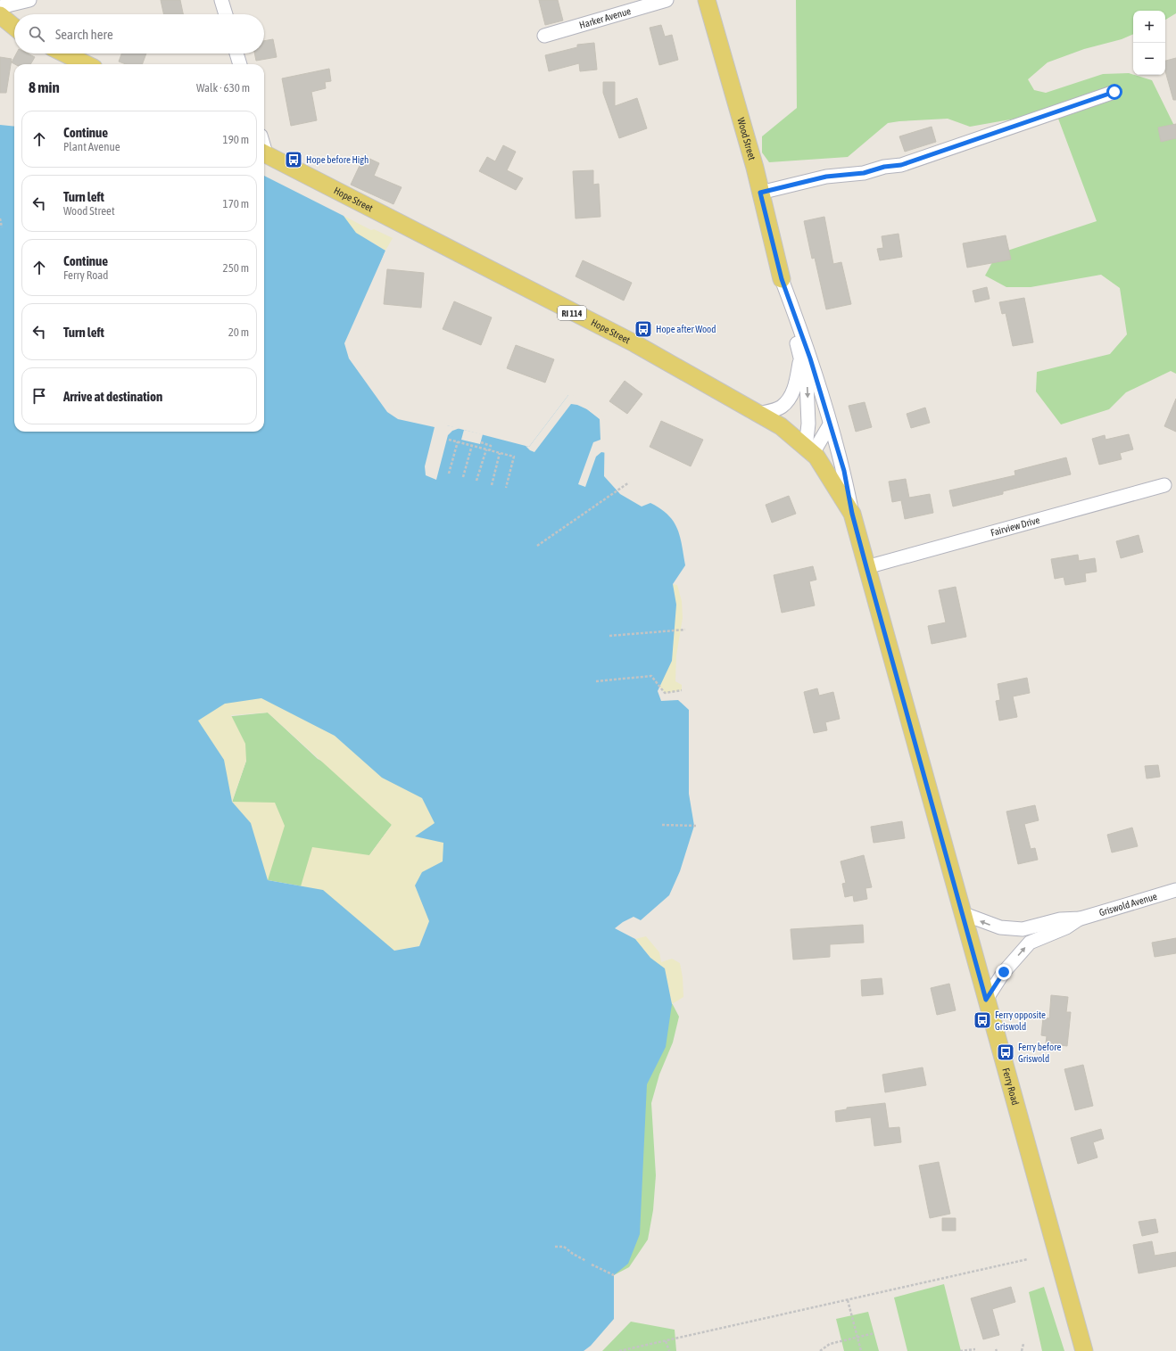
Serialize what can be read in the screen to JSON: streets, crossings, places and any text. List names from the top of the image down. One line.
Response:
{"streets":{"main road":["Wood Street","Hope Street","RI 114","Ferry Road"],"street":["Harker Avenue","Fairview Drive","Griswold Avenue"]},"crossings":[["Wood Street","Hope Street"],["Wood Street","Ferry Road"],["Hope Street","Ferry Road"],["Fairview Drive","Ferry Road"]],"places":{"bus stop":["Hope before High","Hope after Wood","Ferry opposite Griswold","Ferry before Griswold"]},"page":{"map_buttons":["+","−"],"search":"Search here","heading":["8 min","Walk · 630 m"],"list":[["Continue","Plant Avenue","190 m"],["Turn left","Wood Street","170 m"],["Continue","Ferry Road","250 m"],["Turn left","20 m"],"Arrive at destination"]}}
